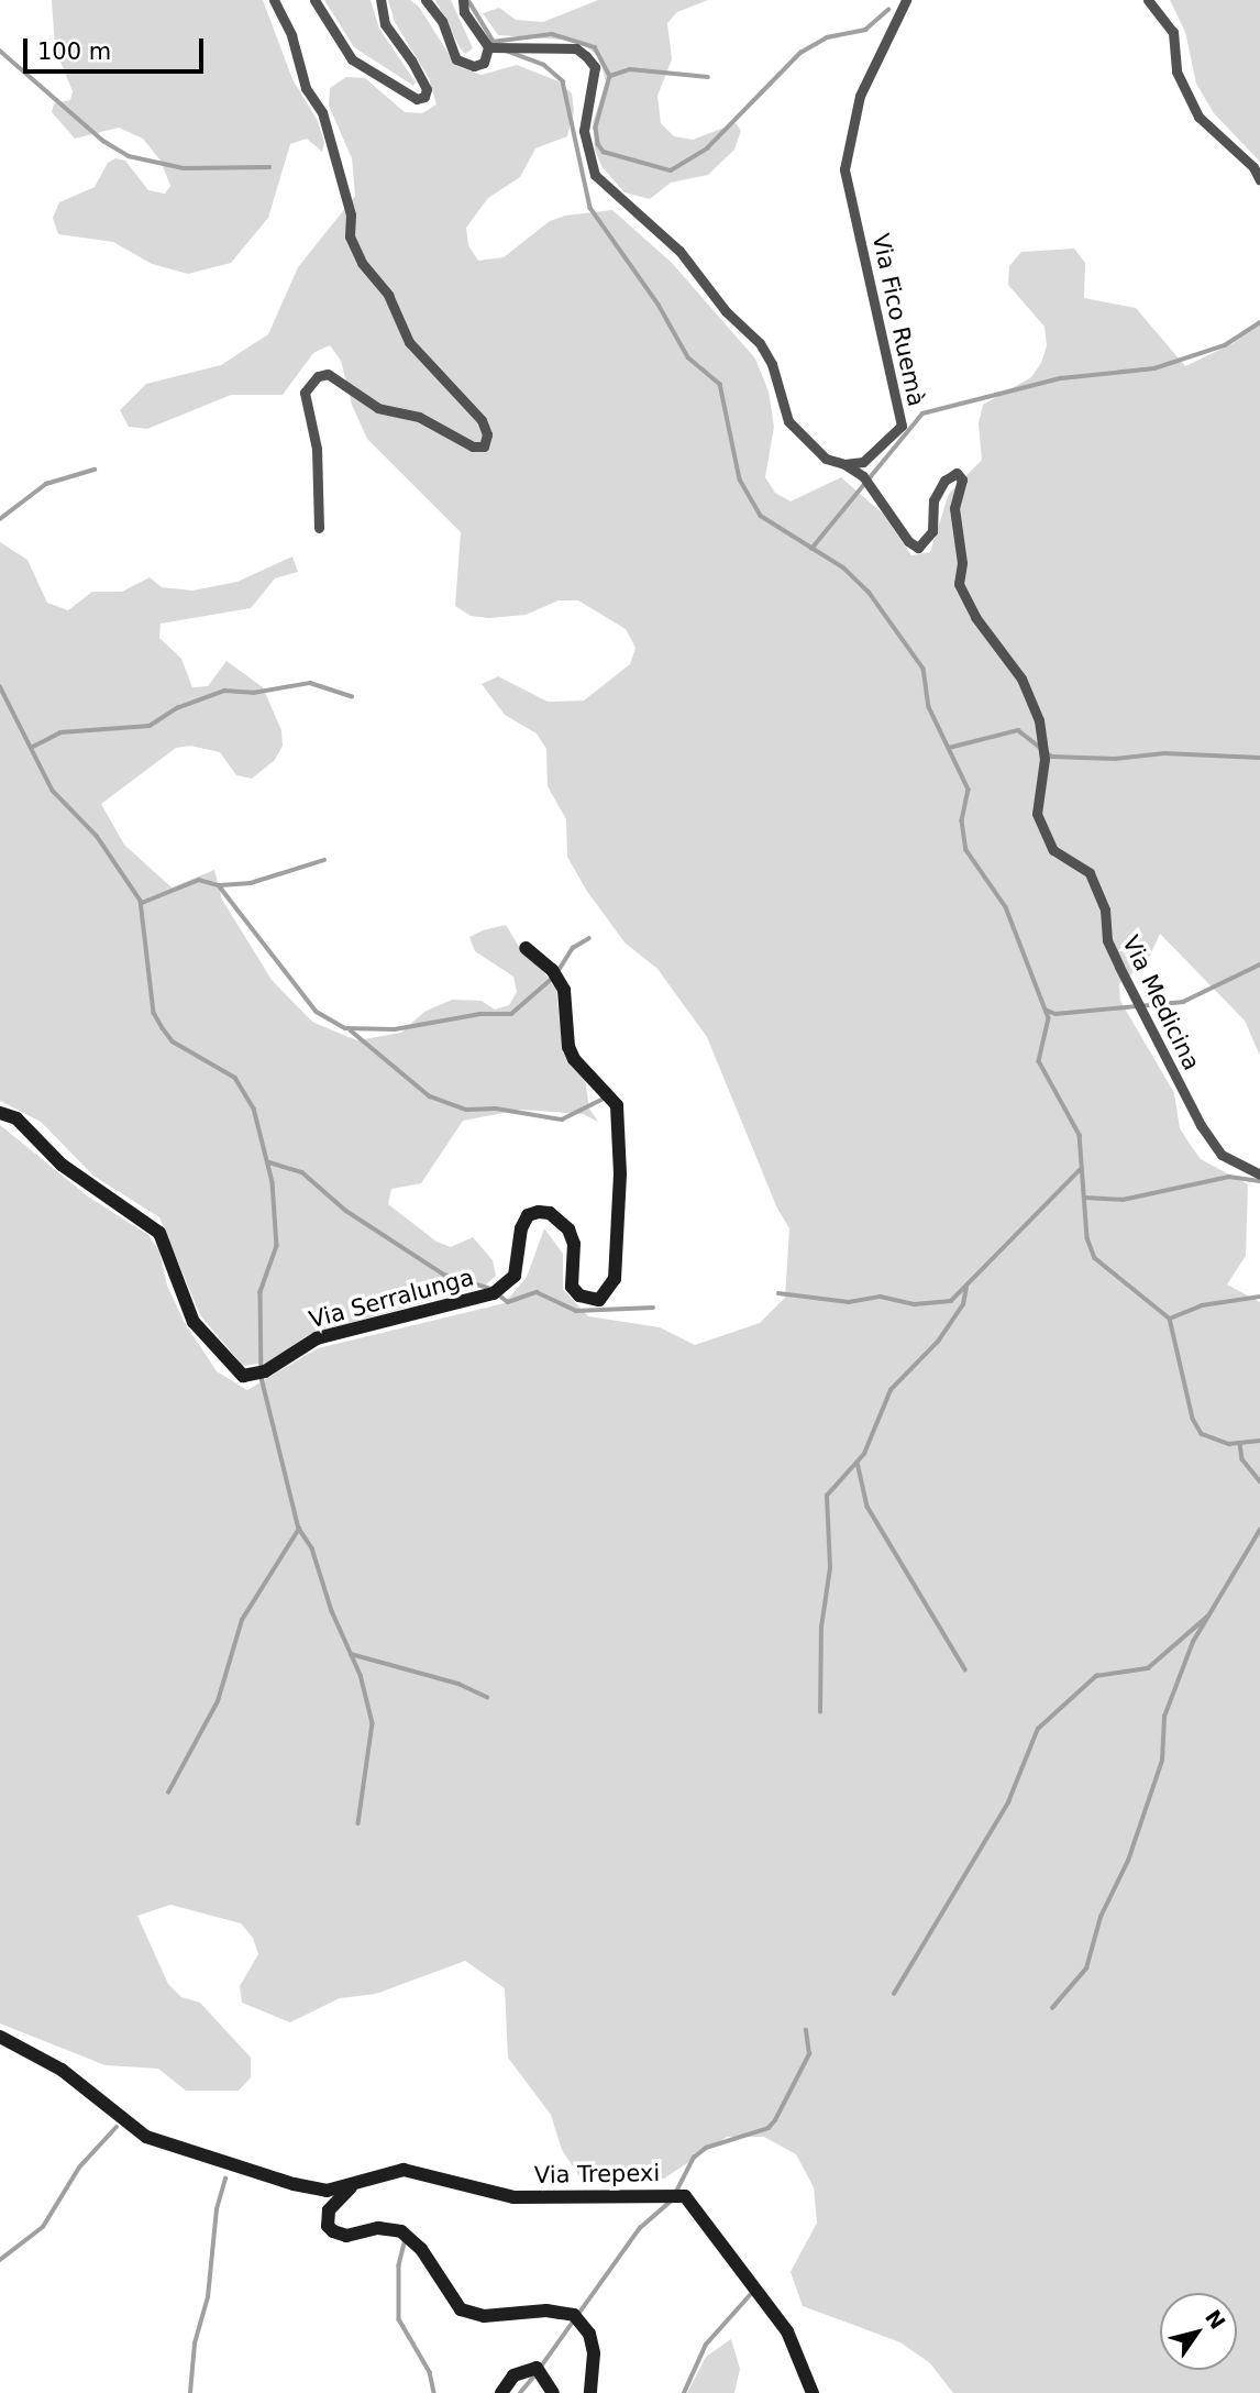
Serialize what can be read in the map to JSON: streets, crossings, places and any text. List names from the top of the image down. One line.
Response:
{"streets":{"street":["Via Fico Ruemà","Via Medicina","Via Serralunga","Via Trepexi"]},"crossings":[["Via Fico Ruemà","Via Medicina"]],"scale_bar":"100 m","north":"top right"}
